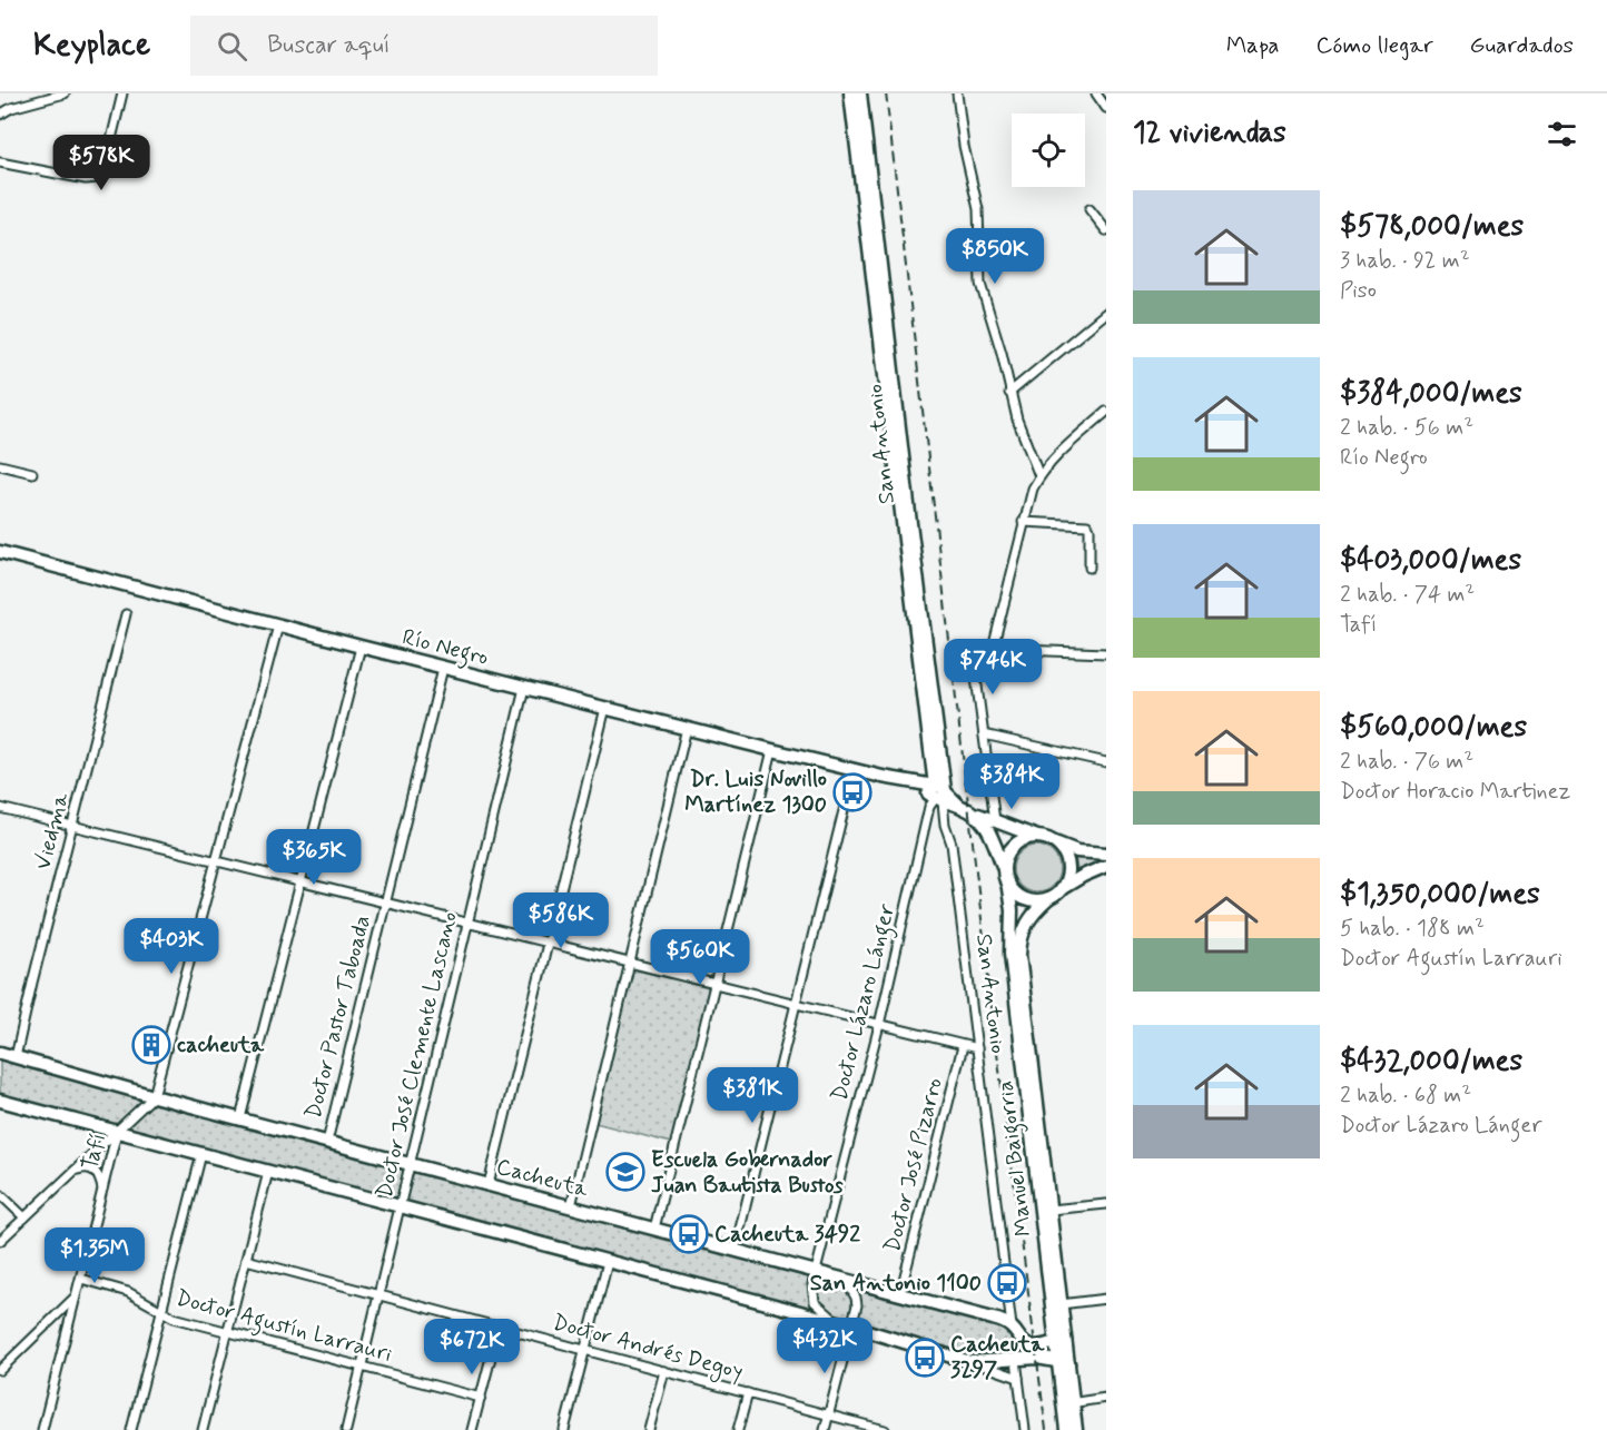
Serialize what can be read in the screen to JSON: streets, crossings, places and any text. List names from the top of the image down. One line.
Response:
{"streets":{"street":["San Antonio","Río Negro","Viedma","Doctor Lázaro Lánger","Doctor Pastor Taboada","Doctor José Clemente Lascano","Tafí","Manuel Baigorria","Doctor José Pizarro","Cacheuta","Doctor Agustín Larrauri","Doctor Andrés Degoy"]},"crossings":[["San Antonio","Río Negro"],["San Antonio","Doctor Lázaro Lánger"],["San Antonio","Cacheuta"],["Río Negro","Doctor Lázaro Lánger"],["Río Negro","Doctor Pastor Taboada"],["Río Negro","Doctor José Clemente Lascano"],["Río Negro","Manuel Baigorria"],["Viedma","Cacheuta"],["Doctor Lázaro Lánger","Cacheuta"],["Doctor Pastor Taboada","Cacheuta"],["Doctor José Clemente Lascano","Cacheuta"],["Doctor José Clemente Lascano","Doctor Agustín Larrauri"],["Doctor José Clemente Lascano","Doctor Andrés Degoy"],["Tafí","Cacheuta"],["Tafí","Doctor Agustín Larrauri"],["Manuel Baigorria","Cacheuta"],["Doctor José Pizarro","Cacheuta"]],"places":{"bus stop":["Dr. Luis Novillo Martínez 1300","Cacheuta 3492","San Antonio 1100","Cacheuta 3297"],"building":["cacheuta"],"school or university":["Escuela Gobernador Juan Bautista Bustos"]},"page":{"header":"Keyplace","search":"Buscar aquí","nav":["Mapa","Cómo llegar","Guardados"],"heading":"12 viviendas","price":["$578K","$850K","$746K","$384K","$365K","$586K","$403K","$560K","$381K","$1.35M","$432K","$672K"],"list":[{"name":"$578,000/mes","note":"3 hab. · 92 m² · Piso"},{"name":"$384,000/mes","note":"2 hab. · 56 m² · Río Negro"},{"name":"$403,000/mes","note":"2 hab. · 74 m² · Tafí"},{"name":"$560,000/mes","note":"2 hab. · 76 m² · Doctor Horacio Martinez"},{"name":"$1,350,000/mes","note":"5 hab. · 188 m² · Doctor Agustín Larrauri"},{"name":"$432,000/mes","note":"2 hab. · 68 m² · Doctor Lázaro Lánger"}]}}
